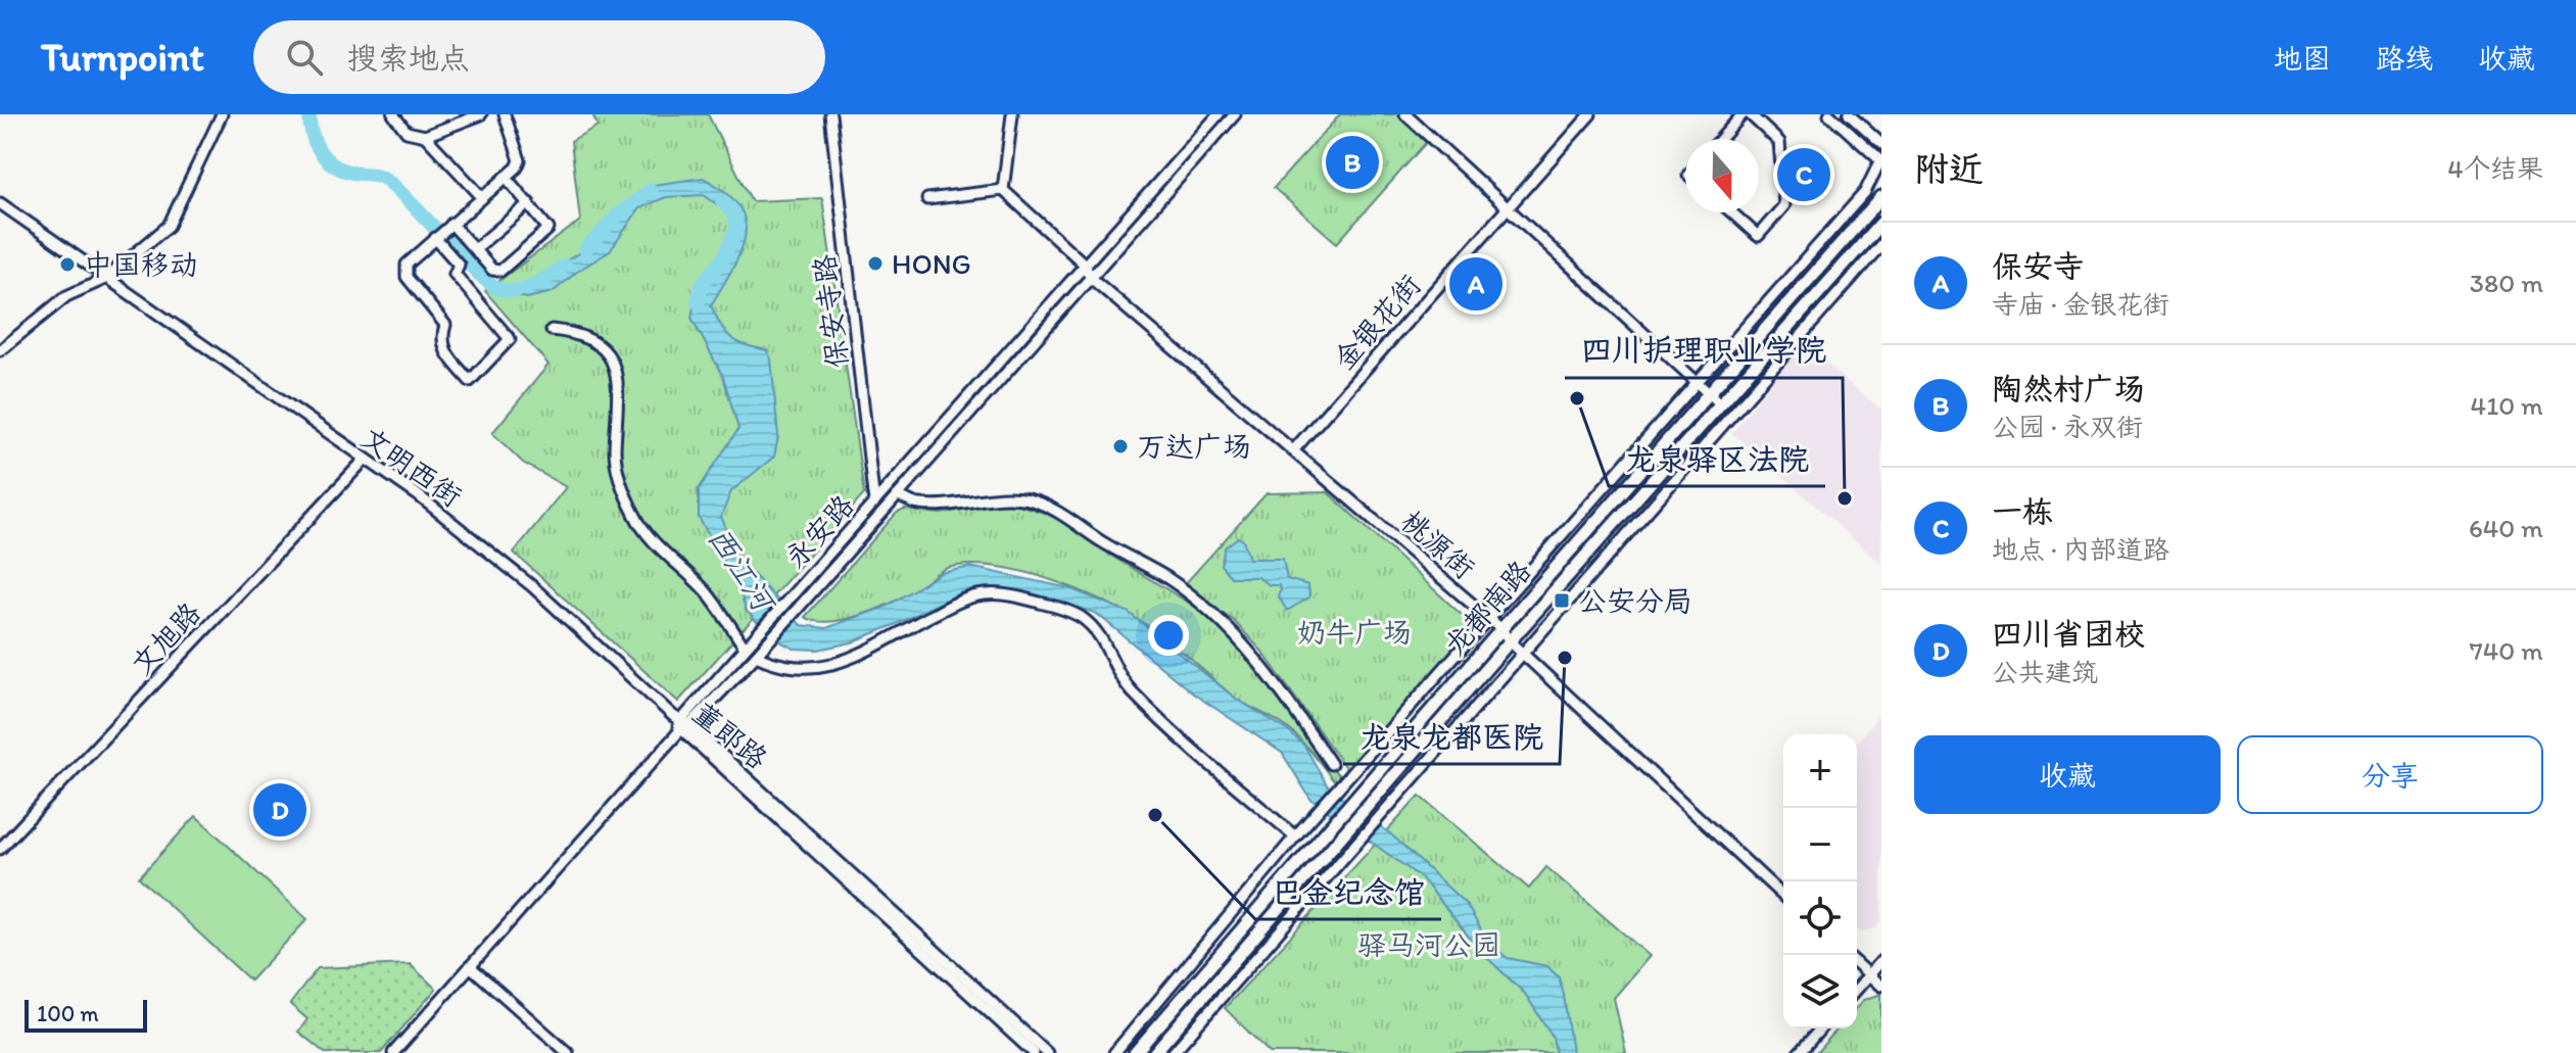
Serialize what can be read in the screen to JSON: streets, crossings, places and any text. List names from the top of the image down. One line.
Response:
{"streets":{"main road":["龙都南路"],"street":["保安寺路","金银花街","文明西街","永安路","桃源街","文旭路","董郞路"]},"crossings":[["保安寺路","永安路"],["金银花街","桃源街"],["文明西街","永安路"],["文明西街","文旭路"],["文明西街","董郞路"],["永安路","桃源街"],["永安路","董郞路"],["桃源街","龙都南路"]],"water":["西江河"],"parks":["奶牛广场","驿马河公园"],"places":{"other":["HONG","中国移动","龙泉驿区法院","万达广场","四川护理职业学院","龙泉龙都医院","巴金纪念馆"],"transit":["公安分局"]},"scale_bar":"100 m","north":"bottom","page":{"header":"Turnpoint","search":"搜索地点","nav":["地图","路线","收藏"],"heading":["附近","4个结果"],"pins":["B","C","A","D"],"list":[{"mark":"A","name":"保安寺","note":"寺庙 · 金银花街","value":"380 m"},{"mark":"B","name":"陶然村广场","note":"公园 · 永双街","value":"410 m"},{"mark":"C","name":"一栋","note":"地点 · 内部道路","value":"640 m"},{"mark":"D","name":"四川省团校","note":"公共建筑","value":"740 m"}],"buttons":["收藏","分享"],"map_buttons":["+","−"],"scale":"100 m"}}
